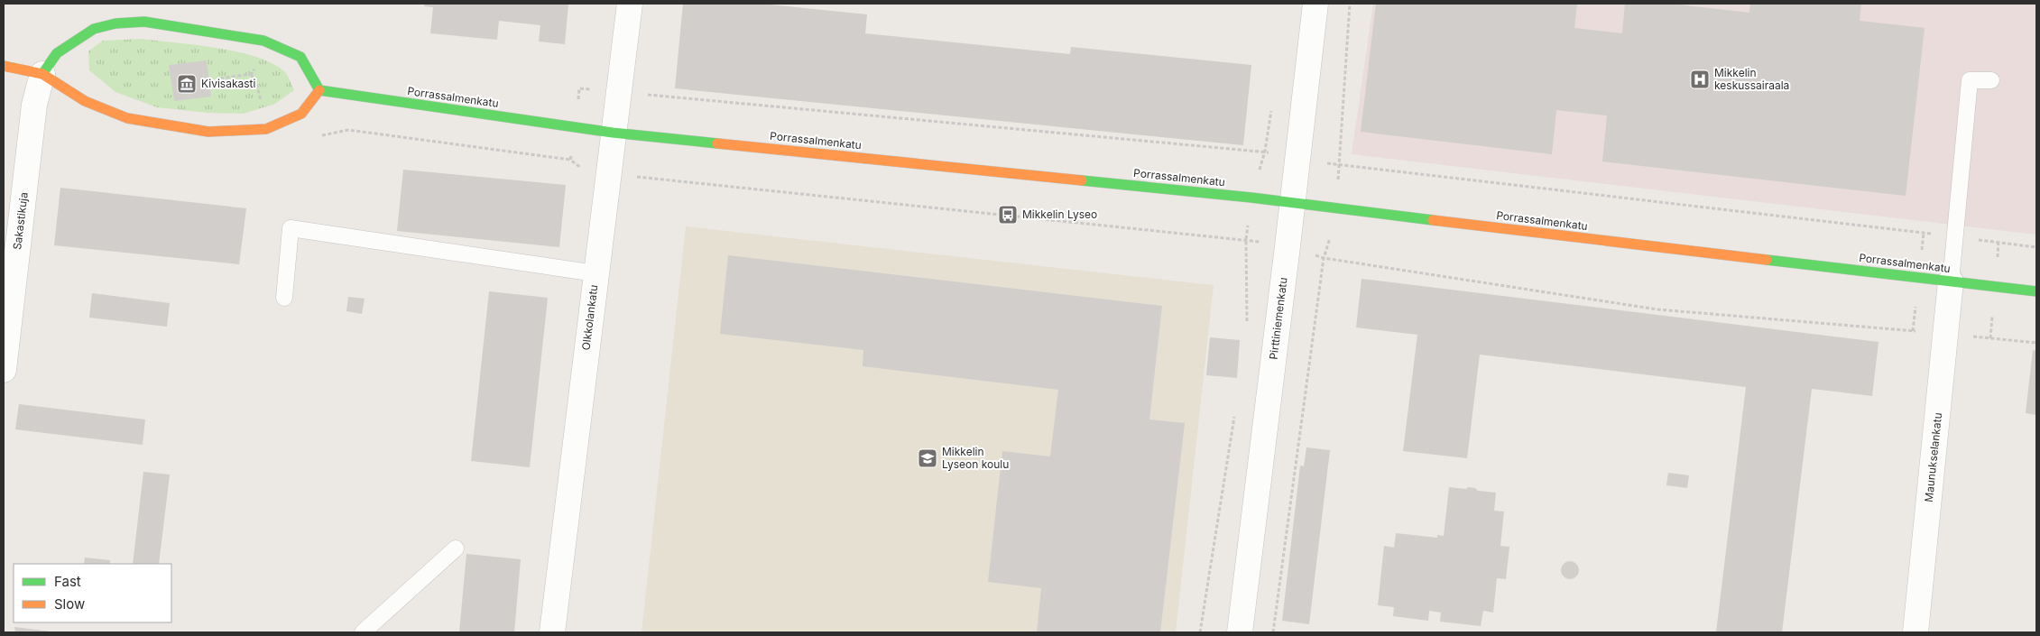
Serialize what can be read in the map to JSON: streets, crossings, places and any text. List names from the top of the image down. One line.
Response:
{"streets":{"street":["Porrassalmenkatu","Sakastikuja","Olkkolankatu","Pirttiniemenkatu","Maunukselankatu"]},"crossings":[["Porrassalmenkatu","Olkkolankatu"],["Porrassalmenkatu","Pirttiniemenkatu"],["Porrassalmenkatu","Maunukselankatu"]],"places":{"hospital":["Mikkelin keskussairaala"],"museum":["Kivisakasti"],"bus stop":["Mikkelin Lyseo"],"school or university":["Mikkelin Lyseon koulu"]},"legend":["Fast","Slow"]}
